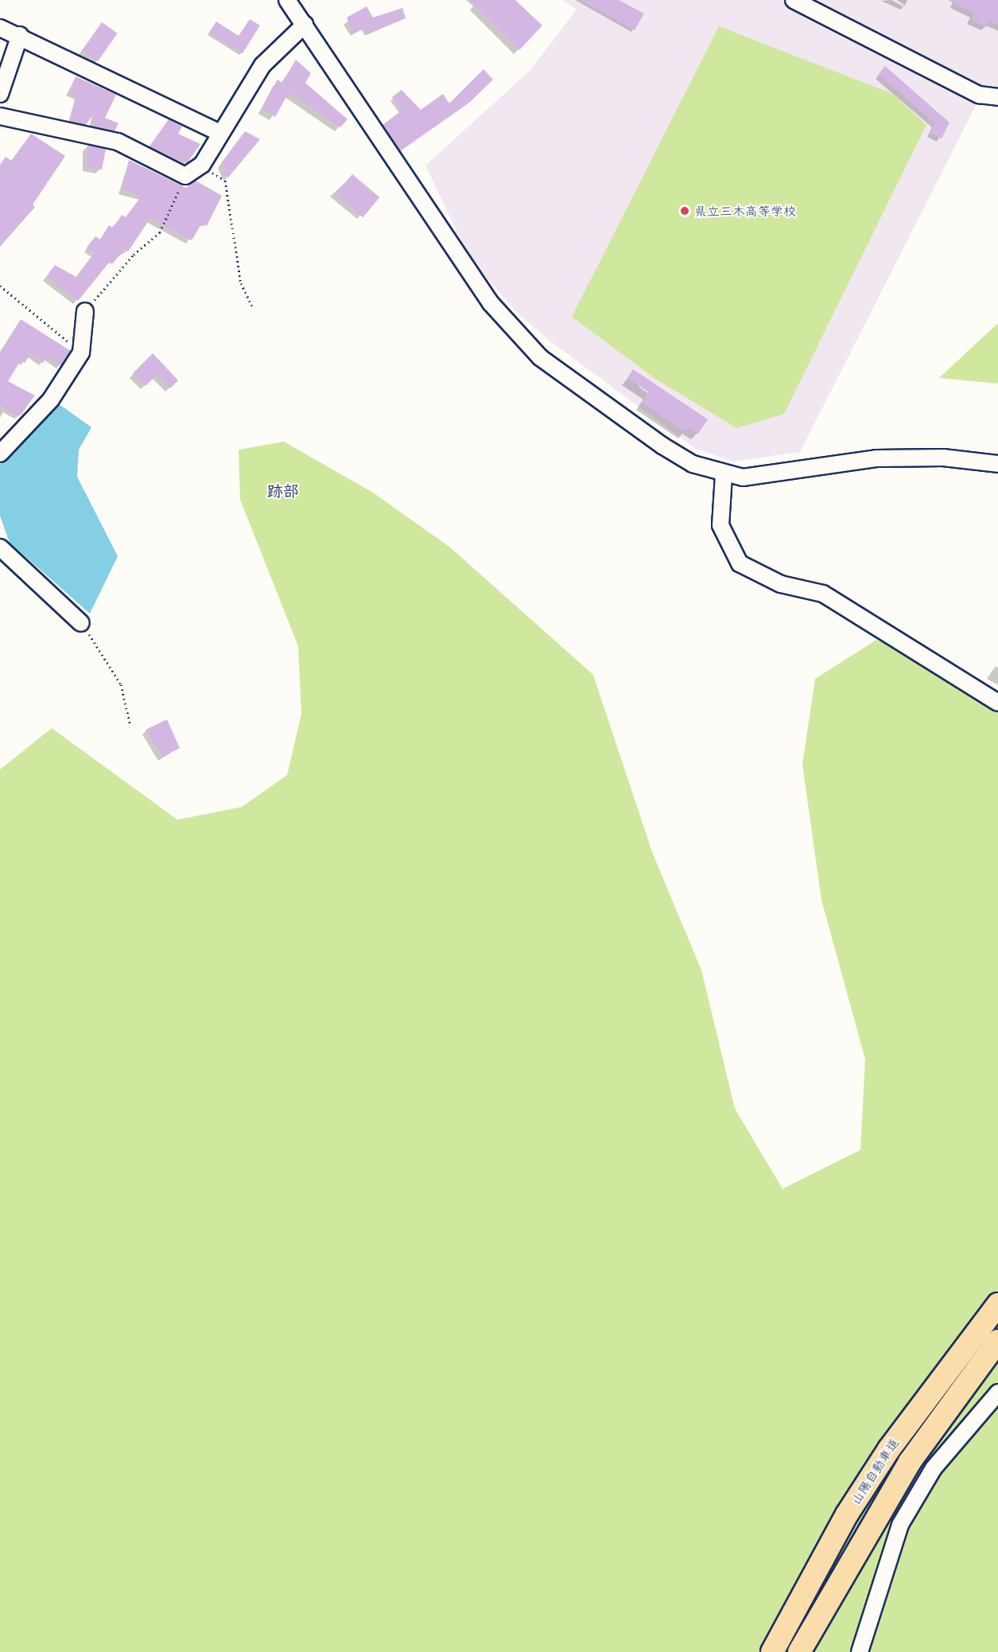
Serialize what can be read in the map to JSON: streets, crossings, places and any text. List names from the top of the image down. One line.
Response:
{"streets":{"highway":["山陽自動車道"]},"districts":["跡部"],"places":["県立三木高等学校"]}
